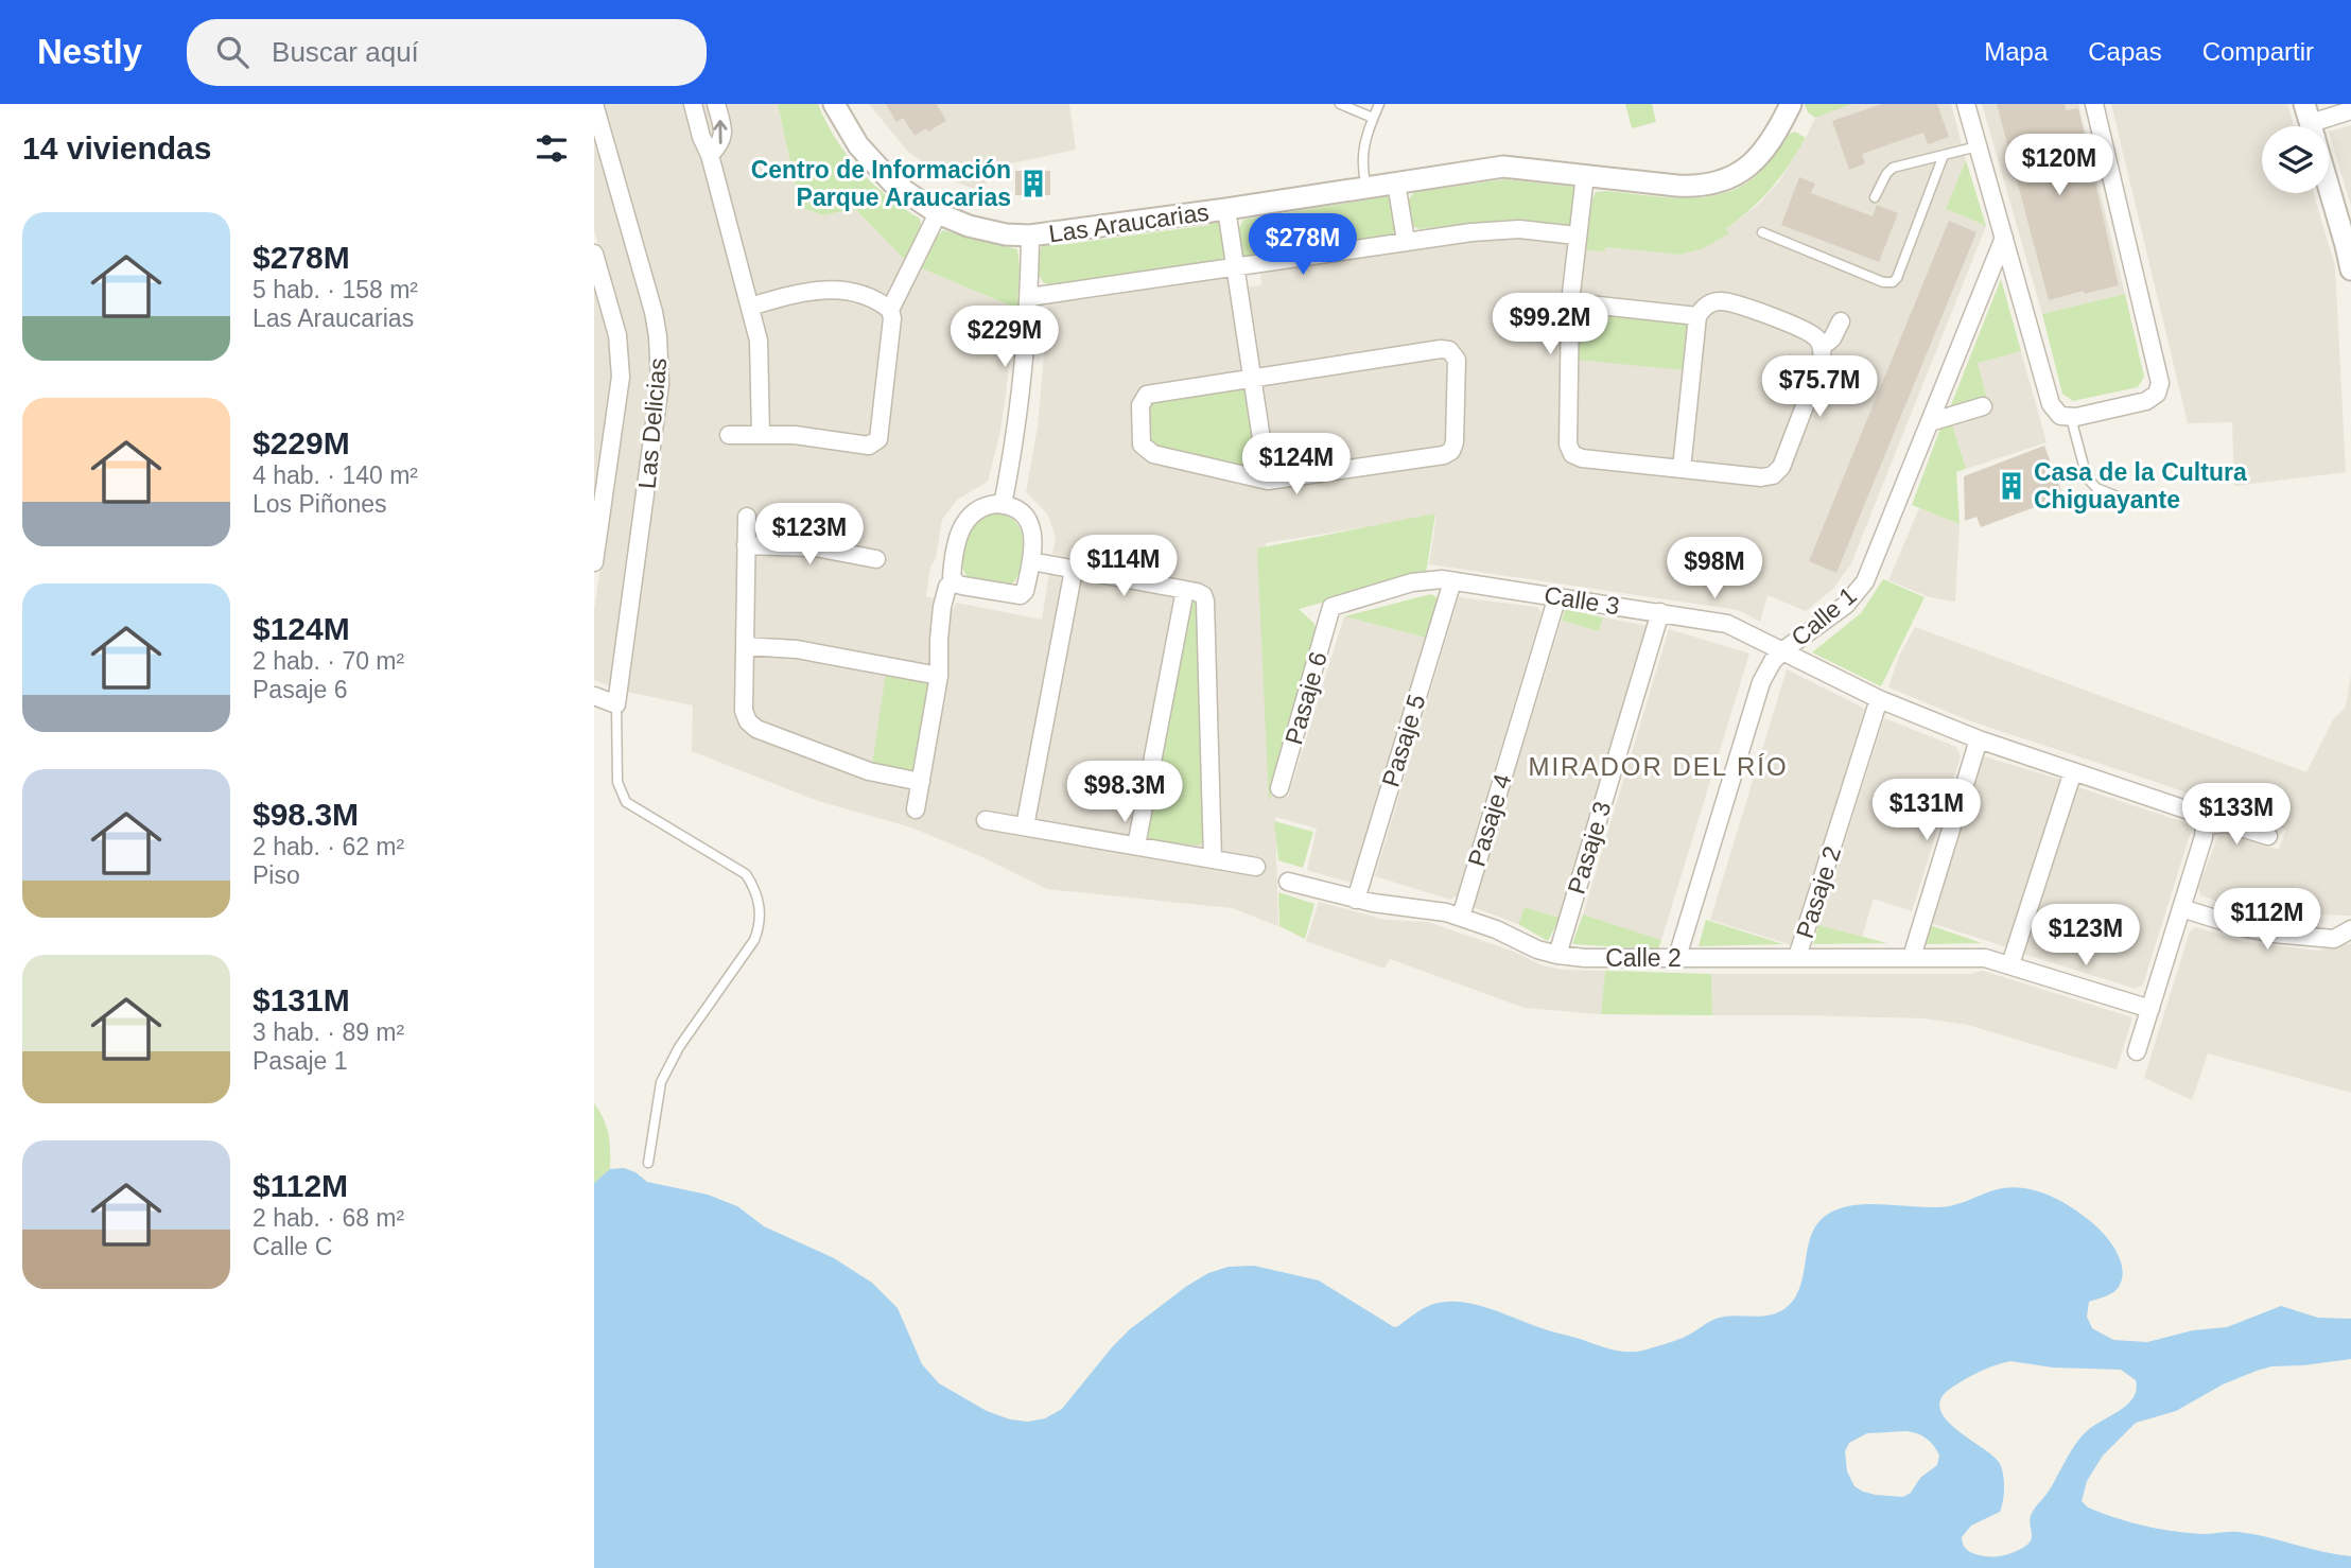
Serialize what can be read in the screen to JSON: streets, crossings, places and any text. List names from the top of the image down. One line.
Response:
{"streets":{"street":["Las Araucarias","Las Delicias","Calle 3","Calle 1","Pasaje 6","Pasaje 5","Pasaje 4","Pasaje 3","Pasaje 2","Calle 2"]},"crossings":[["Calle 3","Calle 1"],["Calle 3","Pasaje 6"],["Calle 3","Pasaje 5"],["Calle 3","Pasaje 4"],["Calle 3","Pasaje 3"],["Calle 3","Pasaje 2"],["Calle 1","Calle 2"],["Pasaje 5","Calle 2"],["Pasaje 4","Calle 2"],["Pasaje 3","Calle 2"],["Pasaje 2","Calle 2"]],"districts":["MIRADOR DEL RÍO"],"places":{"building":["Centro de Información Parque Araucarias","Casa de la Cultura Chiguayante"]},"page":{"header":"Nestly","search":"Buscar aquí","nav":["Mapa","Capas","Compartir"],"heading":"14 viviendas","price":["$120M","$278M","$99.2M","$229M","$75.7M","$124M","$123M","$114M","$98M","$98.3M","$131M","$133M","$112M","$123M"],"list":[{"name":"$278M","note":"5 hab. · 158 m² · Las Araucarias"},{"name":"$229M","note":"4 hab. · 140 m² · Los Piñones"},{"name":"$124M","note":"2 hab. · 70 m² · Pasaje 6"},{"name":"$98.3M","note":"2 hab. · 62 m² · Piso"},{"name":"$131M","note":"3 hab. · 89 m² · Pasaje 1"},{"name":"$112M","note":"2 hab. · 68 m² · Calle C"}]}}
